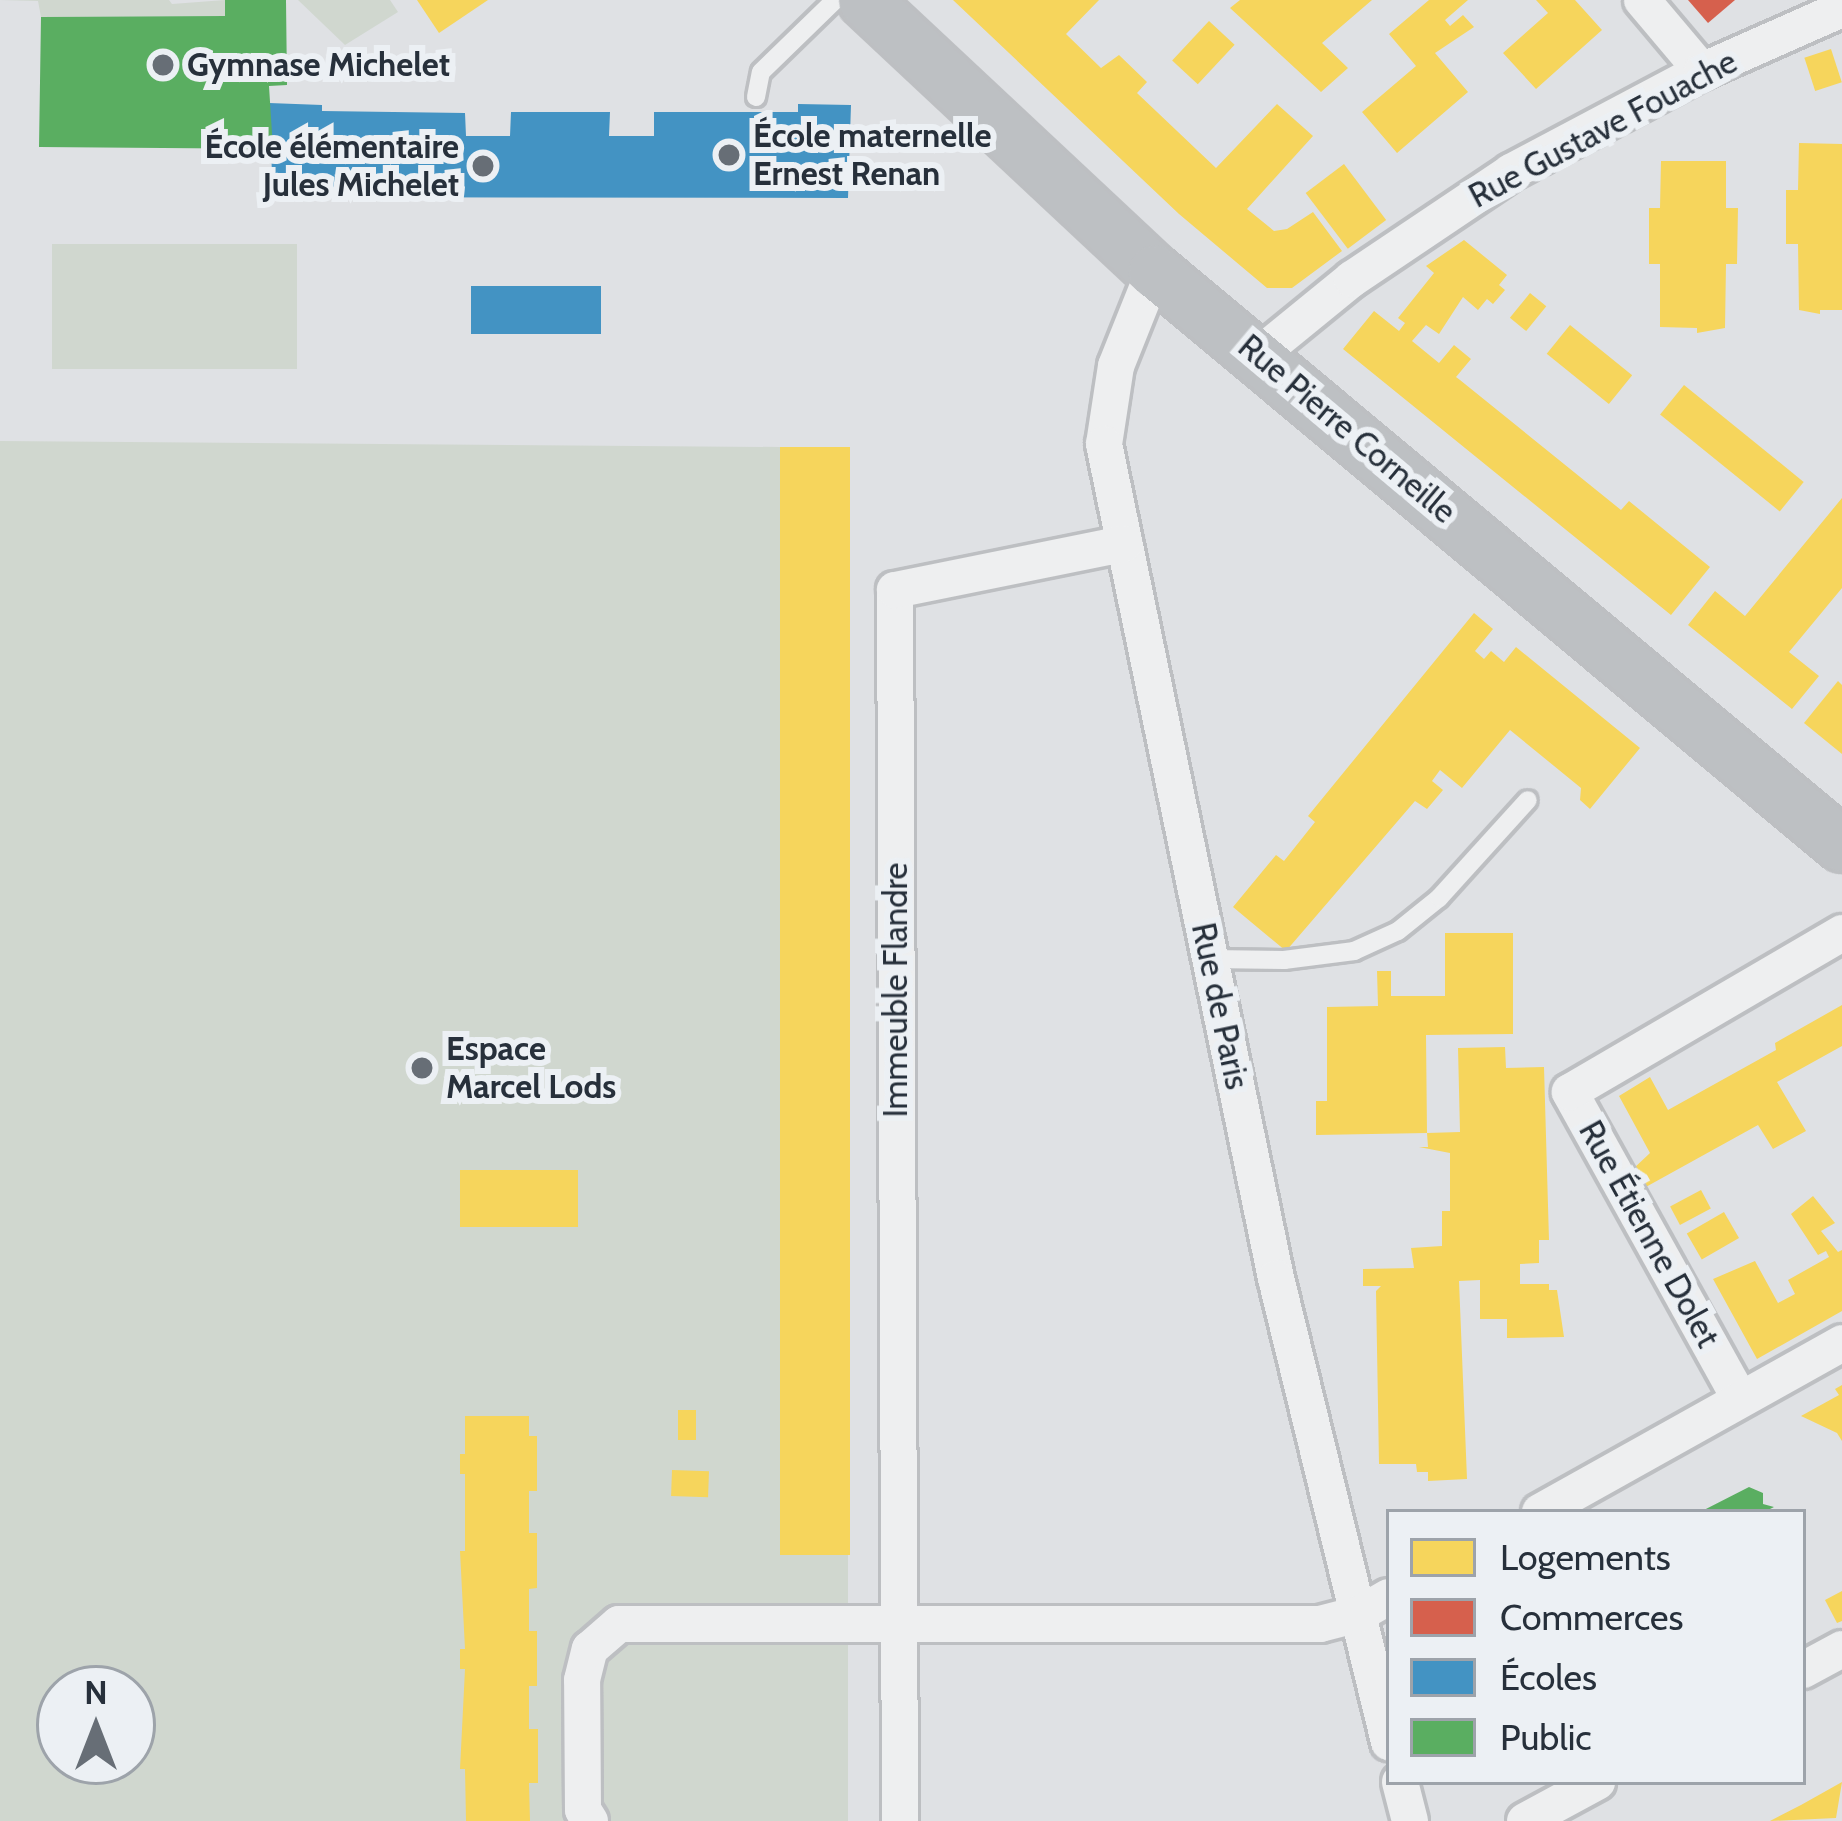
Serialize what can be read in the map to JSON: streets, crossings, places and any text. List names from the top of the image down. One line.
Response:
{"streets":{"street":["Rue Gustave Fouache","Rue Pierre Corneille","Immeuble Flandre","Rue de Paris","Rue Étienne Dolet"]},"crossings":[["Rue Gustave Fouache","Rue Pierre Corneille"],["Rue Pierre Corneille","Rue de Paris"],["Immeuble Flandre","Rue de Paris"]],"places":["Gymnase Michelet","École maternelle Ernest Renan","École élémentaire Jules Michelet","Espace Marcel Lods"],"legend":["Logements","Commerces","Écoles","Public"],"north":"top"}
